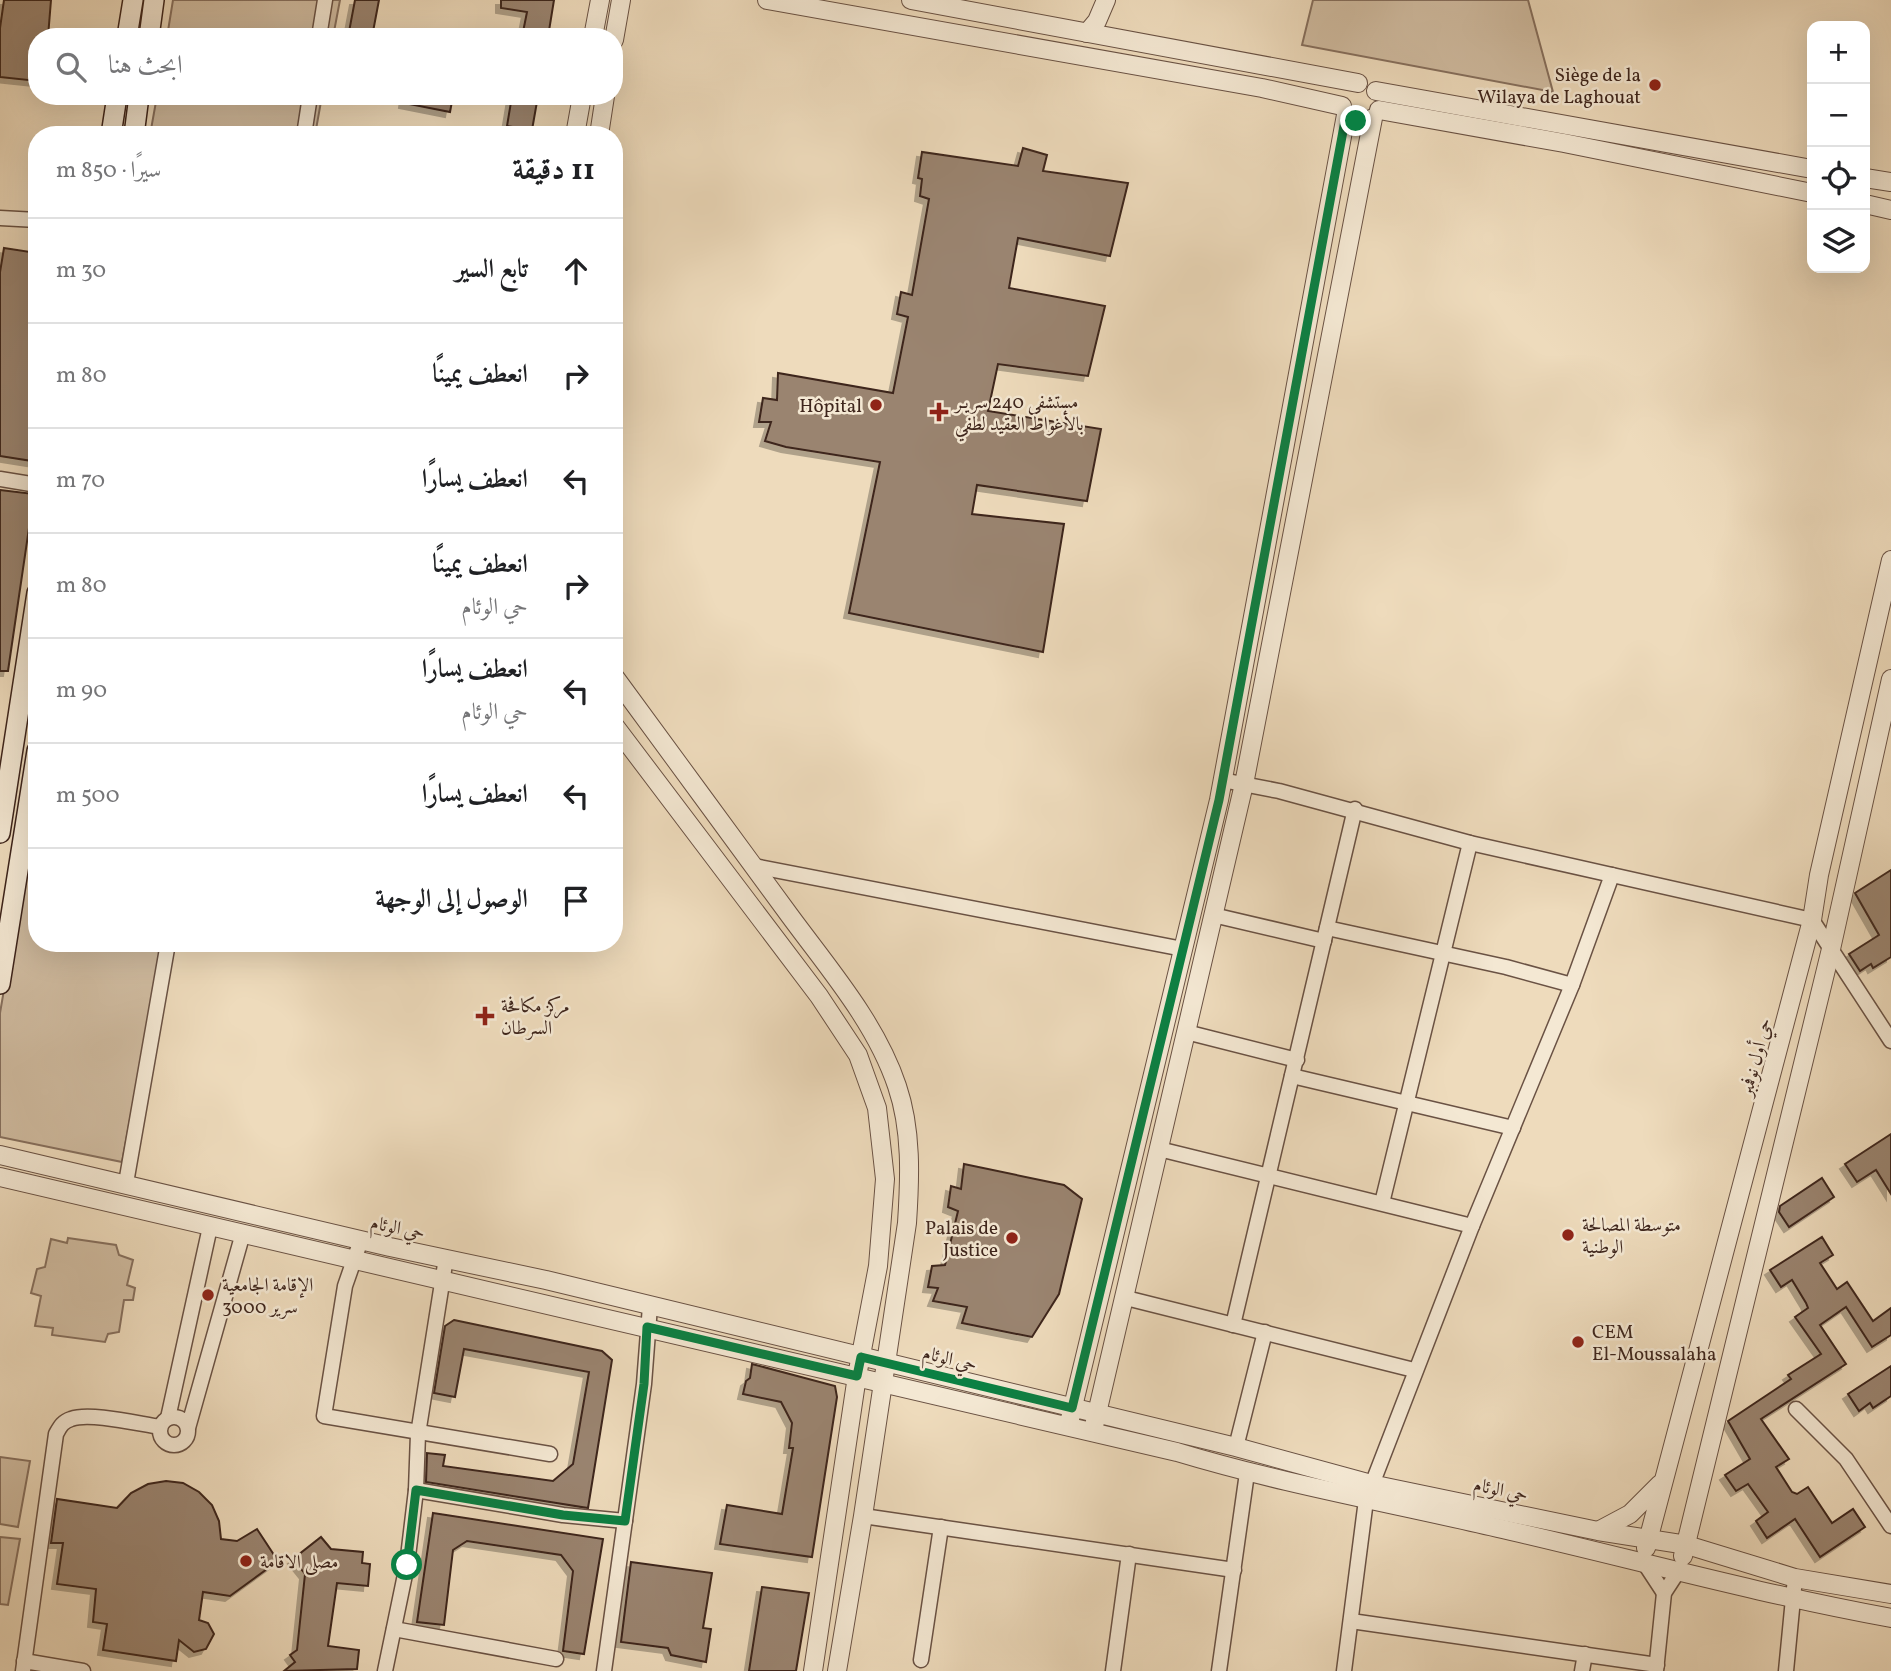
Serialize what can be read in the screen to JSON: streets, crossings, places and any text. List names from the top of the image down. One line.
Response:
{"streets":{"street":["حي أول نوفمبر","حي الوئام"]},"crossings":[["حي أول نوفمبر","حي الوئام"]],"places":{"other":["Siège de la Wilaya de Laghouat","Hôpital","متوسطة المصالحة الوطنية","Palais de Justice","الإقامة الجامعية 3000 سرير","CEM El-Moussalaha","مصلى الاقامة"],"health":["مستشفى 240 سريـر بالأغواط العقيد لطفي","مركز مكافحة السرطان"]},"page":{"map_buttons":["+","−"],"search":"ابحث هنا","heading":["11 دقيقة","سيرًا · 850 m"],"list":[["تابع السير","30 m"],["انعطف يمينًا","80 m"],["انعطف يسارًا","70 m"],["انعطف يمينًا","حي الوئام","80 m"],["انعطف يسارًا","حي الوئام","90 m"],["انعطف يسارًا","500 m"],"الوصول إلى الوجهة"]}}
